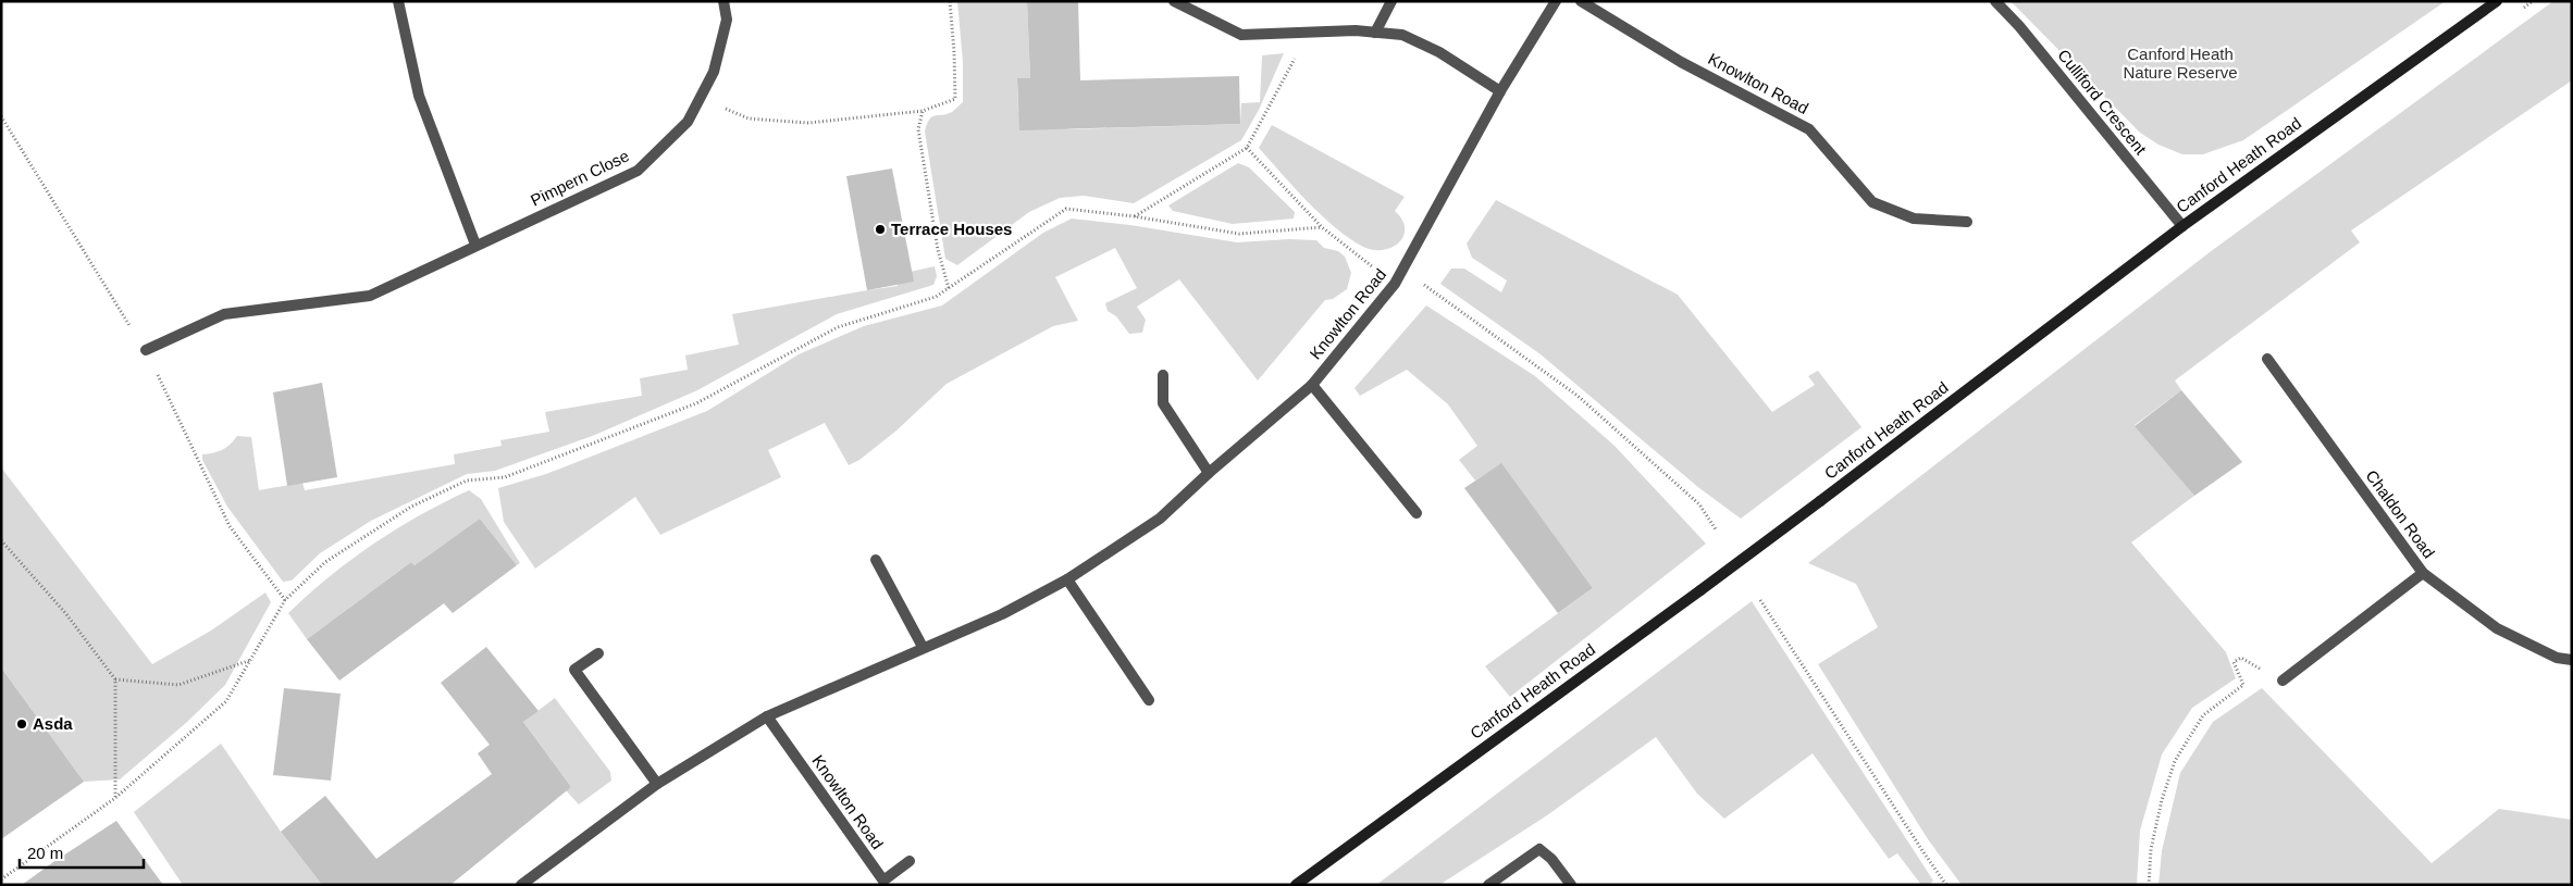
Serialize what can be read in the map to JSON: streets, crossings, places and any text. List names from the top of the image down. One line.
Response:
{"streets":{"main road":["Canford Heath Road"],"street":["Knowlton Road","Culliford Crescent","Pimpern Close","Chaldon Road"]},"crossings":[["Culliford Crescent","Canford Heath Road"]],"parks":["Canford Heath Nature Reserve"],"places":["Terrace Houses","Asda"],"scale_bar":"20 m"}
